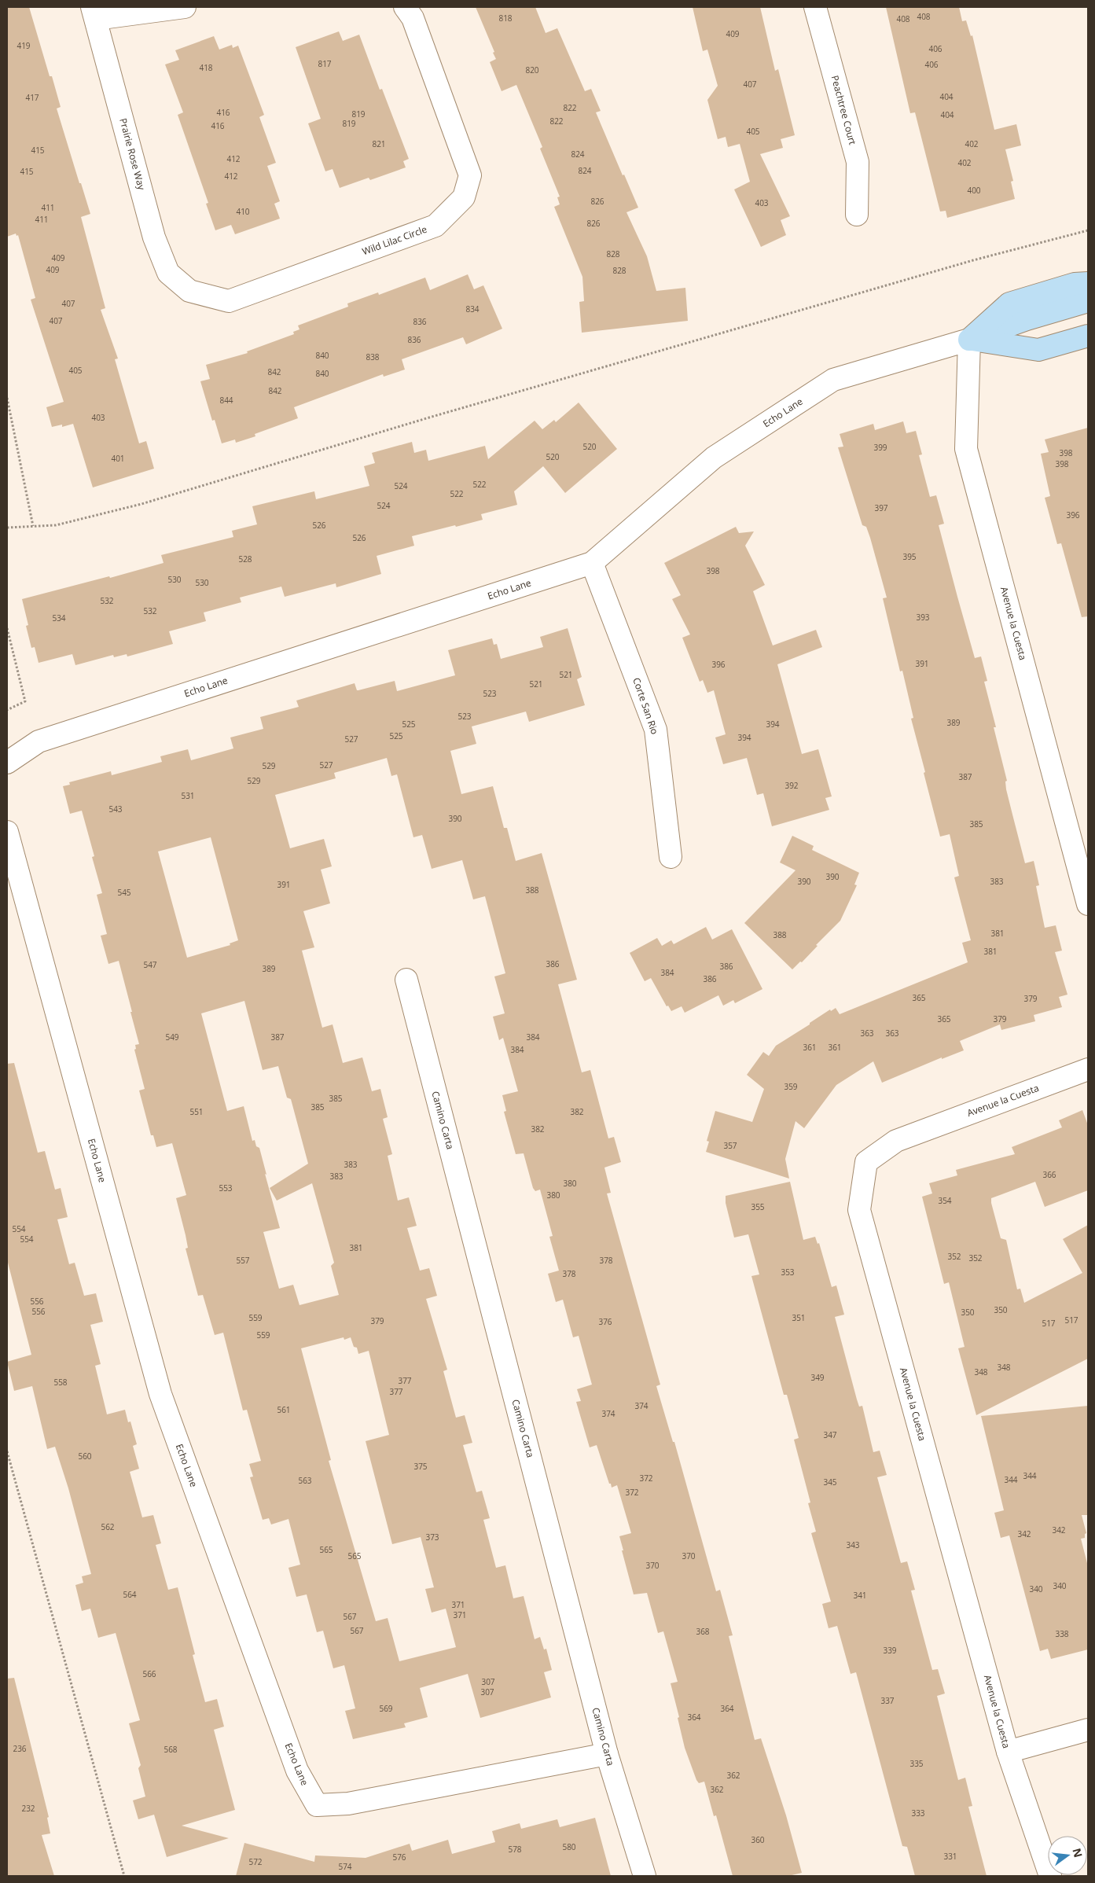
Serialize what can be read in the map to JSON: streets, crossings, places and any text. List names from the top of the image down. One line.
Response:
{"streets":{"street":["Peachtree Court","Prairie Rose Way","Wild Lilac Circle","Echo Lane","Avenue la Cuesta","Corte San Rio","Camino Carta"]},"crossings":[["Prairie Rose Way","Wild Lilac Circle"],["Echo Lane","Avenue la Cuesta"],["Echo Lane","Corte San Rio"],["Echo Lane","Camino Carta"]],"house_numbers":["408","818","408","409","419","406","817","406","418","820","407","404","417","822","416","819","404","822","819","416","405","821","402","415","824","412","402","824","415","412","400","826","403","411","410","411","826","828","409","409","828","407","834","407","836","836","840","838","405","842","840","842","844","403","520","399","398","520","401","398","522","524","522","524","397","396","526","526","395","528","398","530","530","532","532","393","534","391","396","521","521","523","523","389","525","394","525","394","527","527","529","387","529","392","531","543","390","385","390","390","383","391","388","545","381","388","381","386","547","386","389","384","386","365","379","365","379","363","363","549","387","384","361","361","384","359","385","385","551","382","382","357","383","366","383","380","553","380","354","355","554","554","381","352","352","557","378","353","378","556","350","556","350","559","351","517","379","376","517","559","348","348","349","377","558","377","374","561","374","347","560","375","344","372","344","563","345","372","562","342","342","373","343","565","565","370","370","340","340","564","341","371","371","567","567","368","338","339","566","307","307","337","569","364","364","236","568","335","362","362","232","333","360","580","578","331","576","572","574"],"north":"right"}
